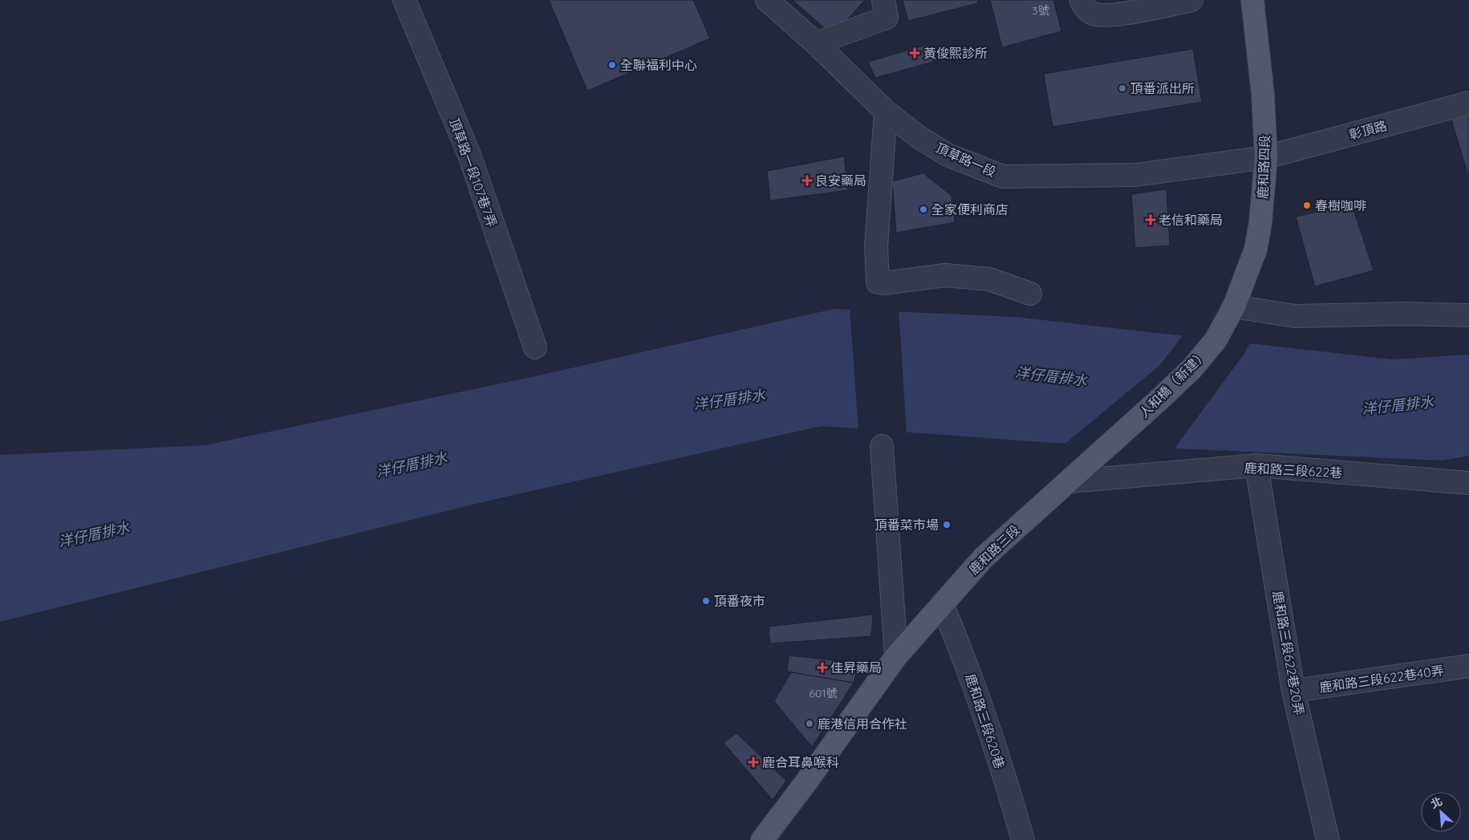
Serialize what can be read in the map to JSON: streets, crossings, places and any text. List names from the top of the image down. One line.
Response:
{"streets":{"main road":["鹿和路四段","人和橋（新建）","鹿和路三段"],"street":["彰頂路","頂草路一段","頂草路一段107巷7弄","鹿和路三段622巷","鹿和路三段622巷20弄","鹿和路三段622巷40弄","鹿和路三段620巷"]},"crossings":[["彰頂路","頂草路一段"],["彰頂路","鹿和路四段"],["頂草路一段","鹿和路四段"],["鹿和路四段","人和橋（新建）"],["人和橋（新建）","鹿和路三段"],["鹿和路三段622巷","鹿和路三段"],["鹿和路三段622巷","鹿和路三段622巷20弄"],["鹿和路三段","鹿和路三段620巷"],["鹿和路三段622巷20弄","鹿和路三段622巷40弄"]],"water":["洋仔厝排水"],"places":{"health":["黃俊熙診所","良安藥局","老信和藥局","佳昇藥局","鹿合耳鼻喉科"],"other":["全聯福利中心","頂番派出所","春樹咖啡","全家便利商店","頂番菜市場","頂番夜市","鹿港信用合作社"]},"house_numbers":["3號","601號"],"north":"top left"}
